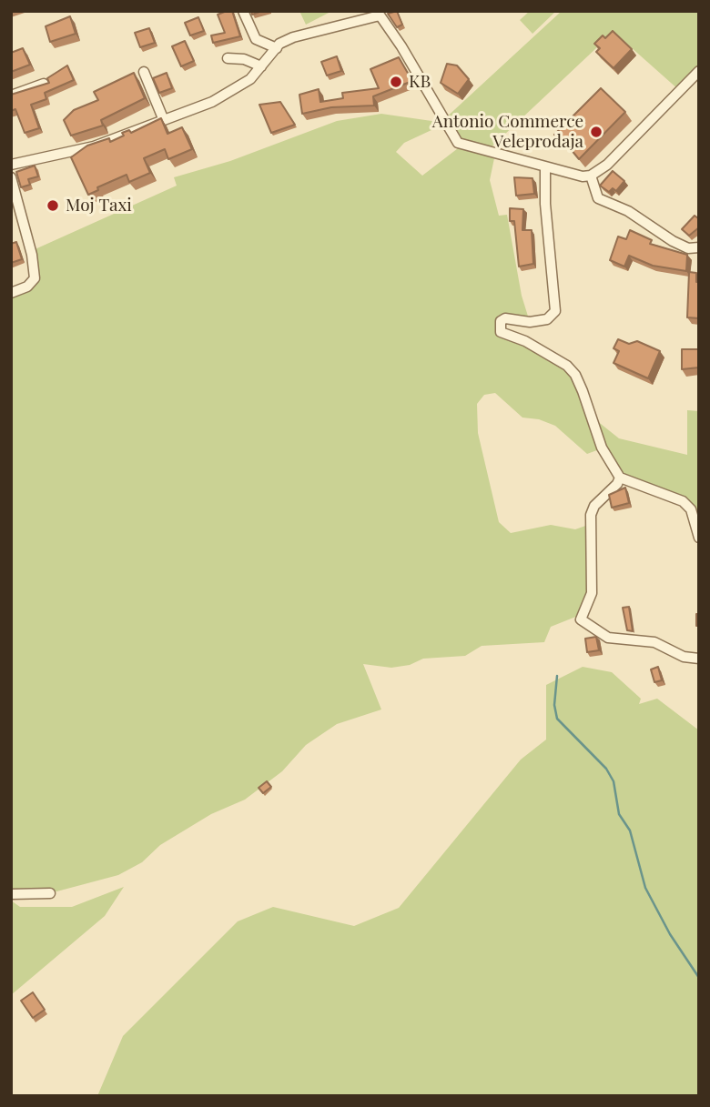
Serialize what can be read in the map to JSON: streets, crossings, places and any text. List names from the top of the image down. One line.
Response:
{"places":["KB","Antonio Commerce Veleprodaja","Moj Taxi"]}
